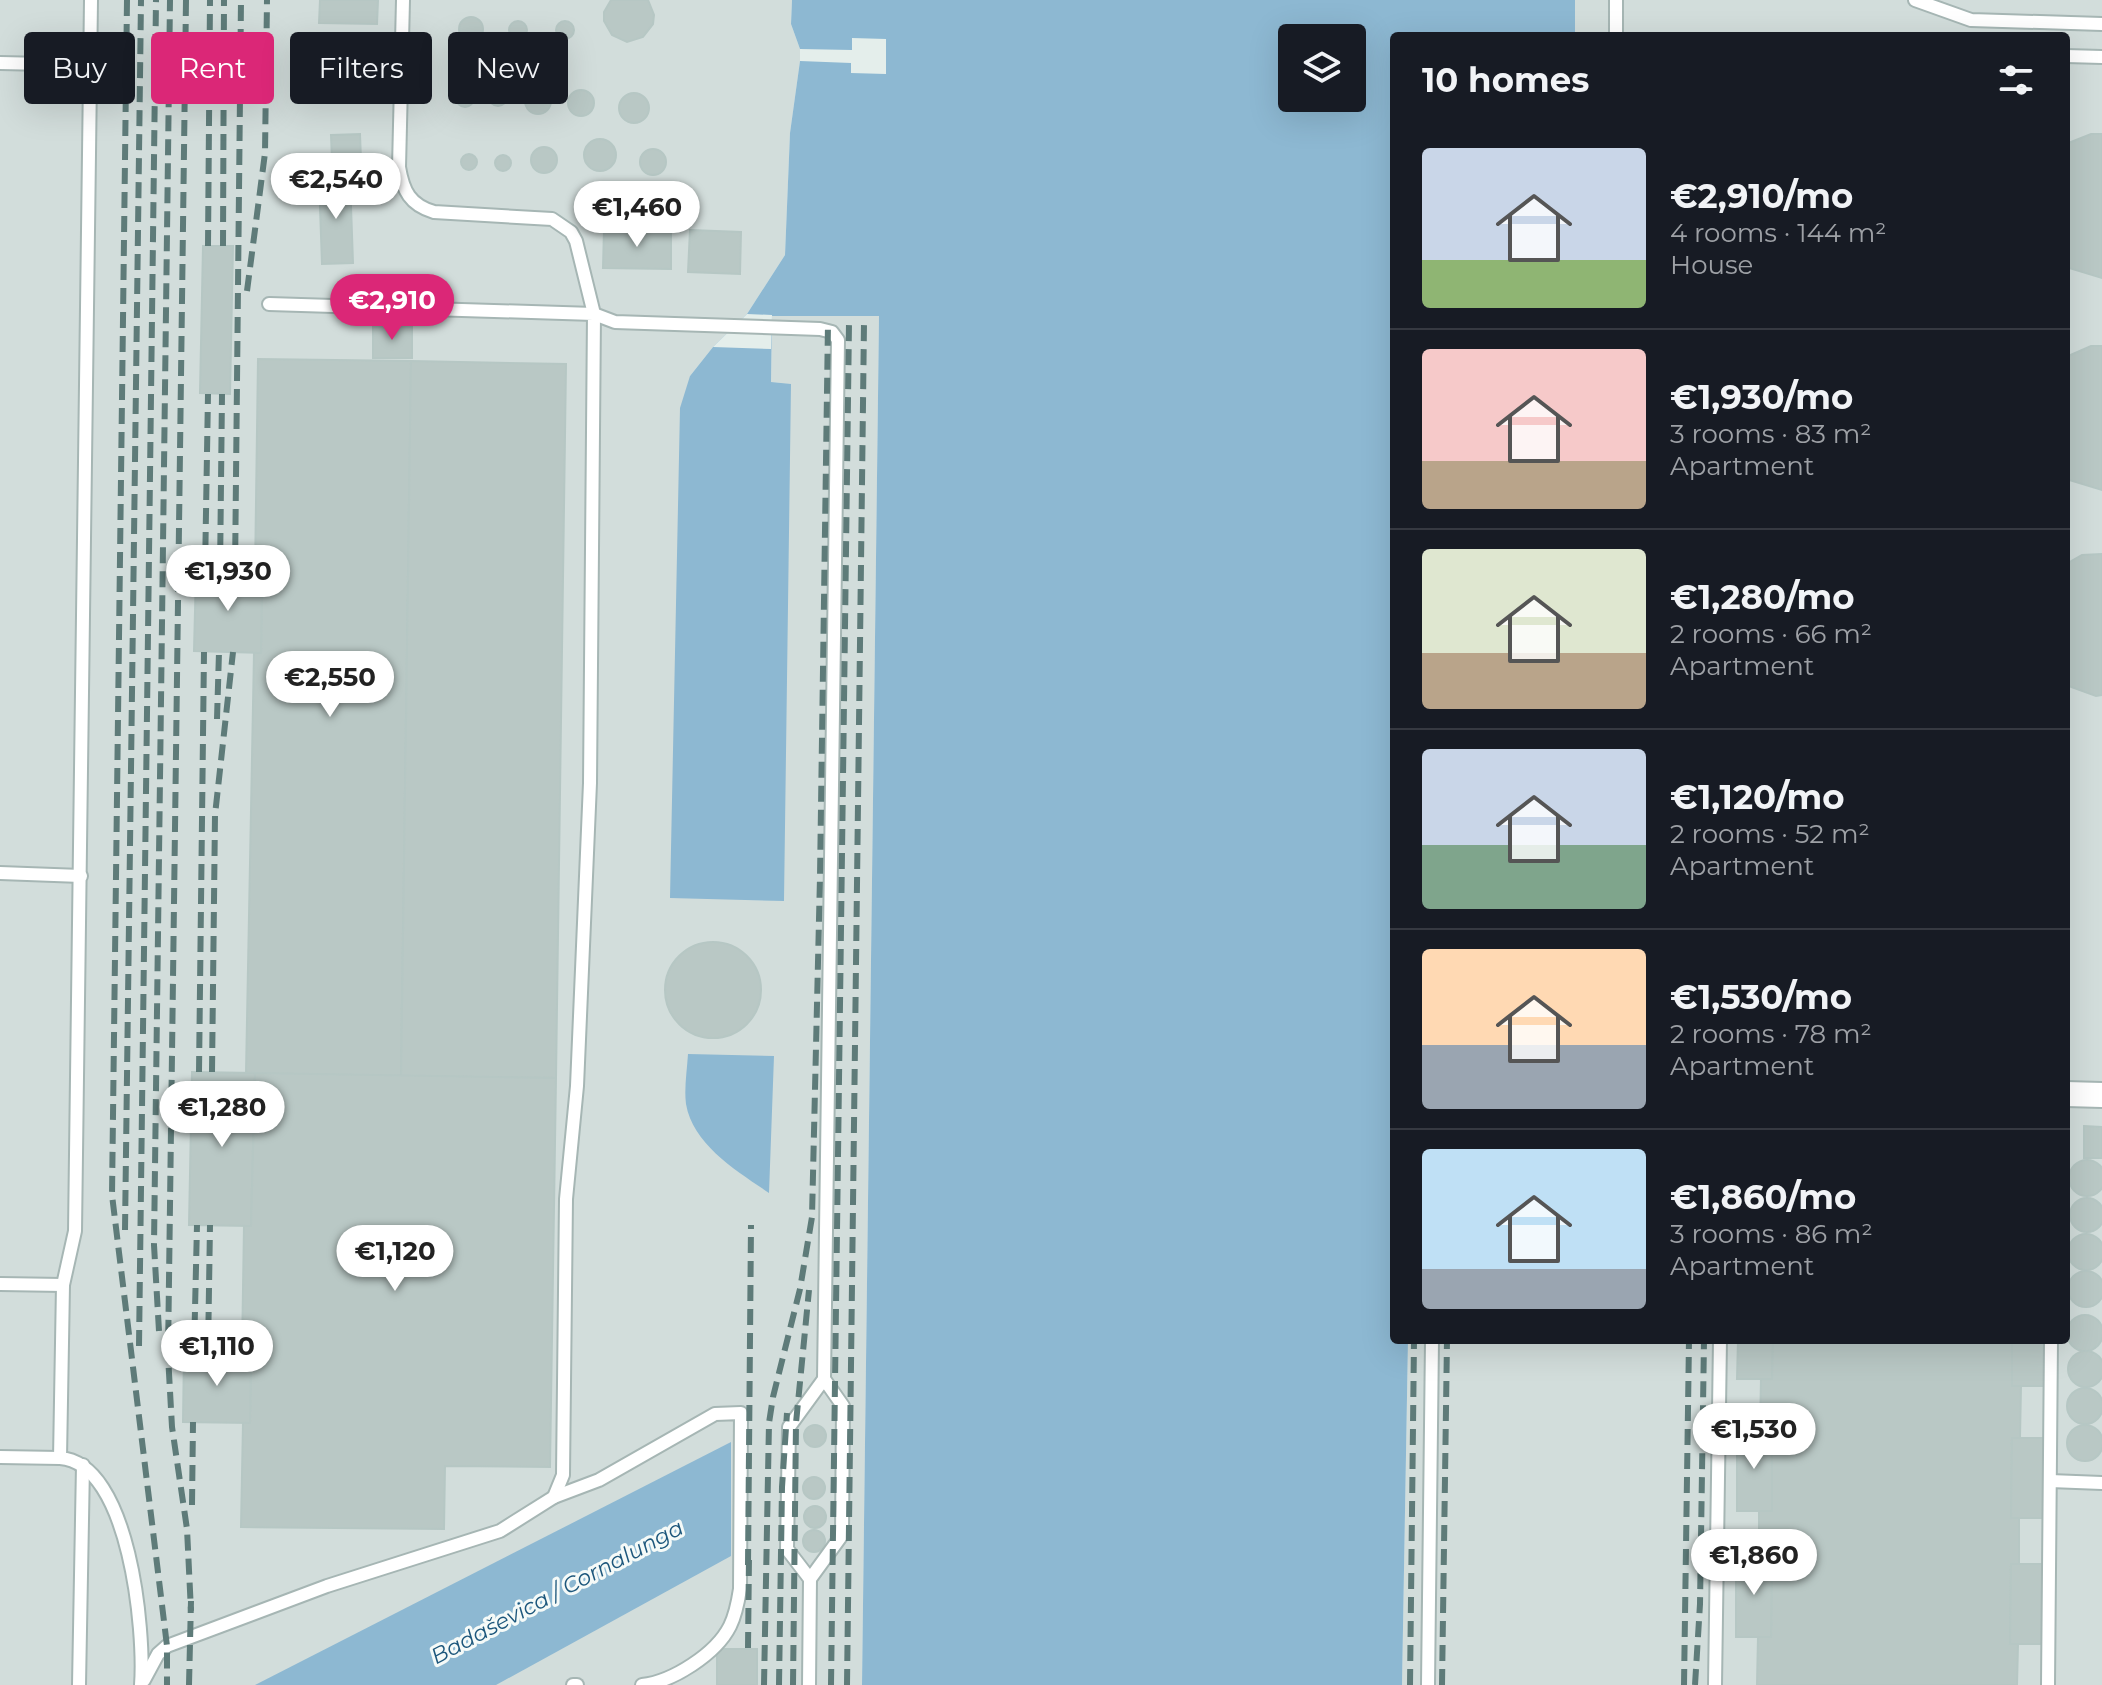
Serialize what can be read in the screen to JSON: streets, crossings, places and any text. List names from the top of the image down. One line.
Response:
{"water":["Badaševica / Cornalunga"],"page":{"chip":["Buy","Rent","Filters","New"],"heading":"10 homes","list":[{"name":"€2,910/mo","note":"4 rooms · 144 m² · House"},{"name":"€1,930/mo","note":"3 rooms · 83 m² · Apartment"},{"name":"€1,280/mo","note":"2 rooms · 66 m² · Apartment"},{"name":"€1,120/mo","note":"2 rooms · 52 m² · Apartment"},{"name":"€1,530/mo","note":"2 rooms · 78 m² · Apartment"},{"name":"€1,860/mo","note":"3 rooms · 86 m² · Apartment"}],"price":["€2,540","€1,460","€2,910","€1,930","€2,550","€1,280","€1,120","€1,110","€1,530","€1,860"]}}
